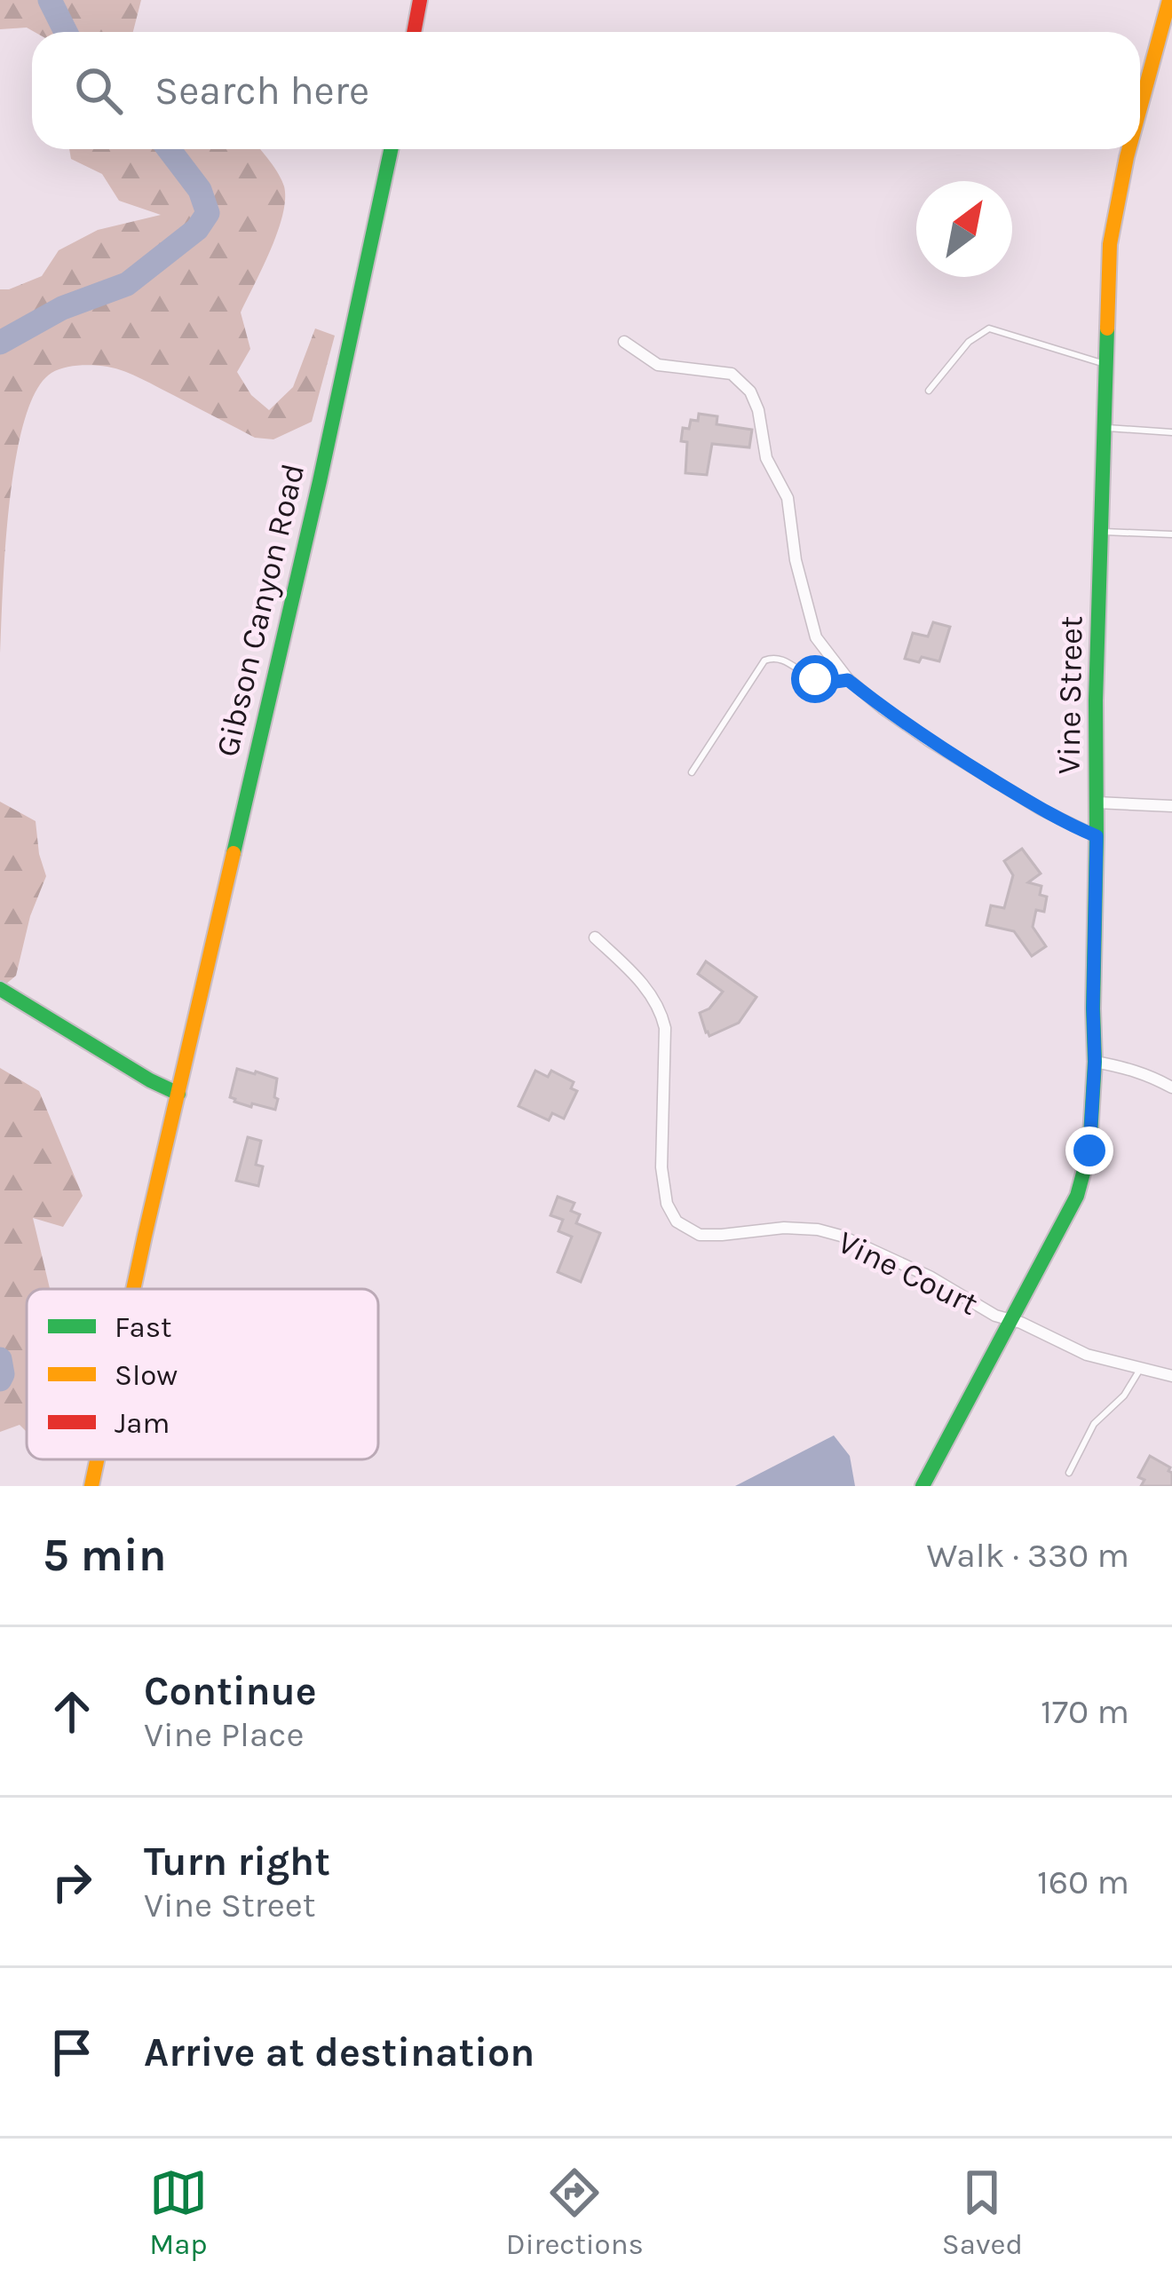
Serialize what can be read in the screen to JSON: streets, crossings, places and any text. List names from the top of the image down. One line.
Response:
{"streets":{"street":["Gibson Canyon Road","Vine Street","Vine Court"]},"crossings":[["Vine Street","Vine Court"]],"legend":["Fast","Slow","Jam"],"north":"top right","page":{"search":"Search here","heading":["5 min","Walk · 330 m"],"list":[["Continue","Vine Place","170 m"],["Turn right","Vine Street","160 m"],"Arrive at destination"],"nav":["Map","Directions","Saved"]}}
